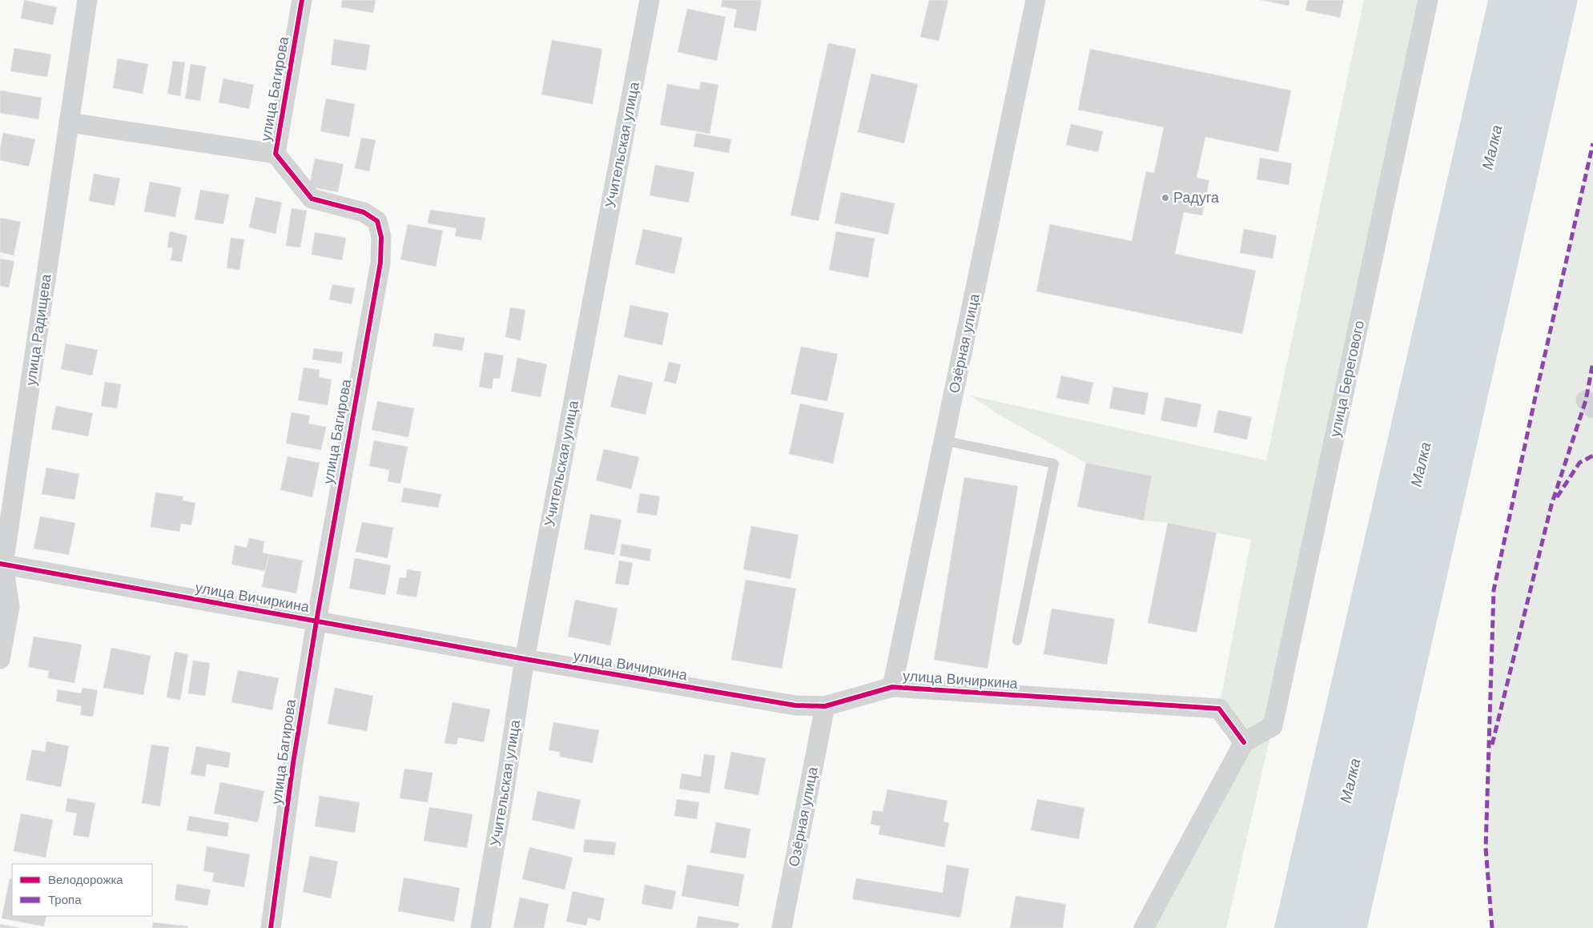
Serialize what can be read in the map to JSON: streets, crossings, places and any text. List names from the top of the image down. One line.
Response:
{"streets":{"street":["улица Багирова","Учительская улица","улица Радищева","Озёрная улица","улица Берегового","улица Вичиркина"]},"crossings":[["улица Багирова","улица Вичиркина"],["Учительская улица","улица Вичиркина"],["улица Радищева","улица Вичиркина"],["Озёрная улица","улица Вичиркина"],["улица Берегового","улица Вичиркина"]],"water":["Малка"],"places":["Радуга"],"legend":["Велодорожка","Тропа"]}
